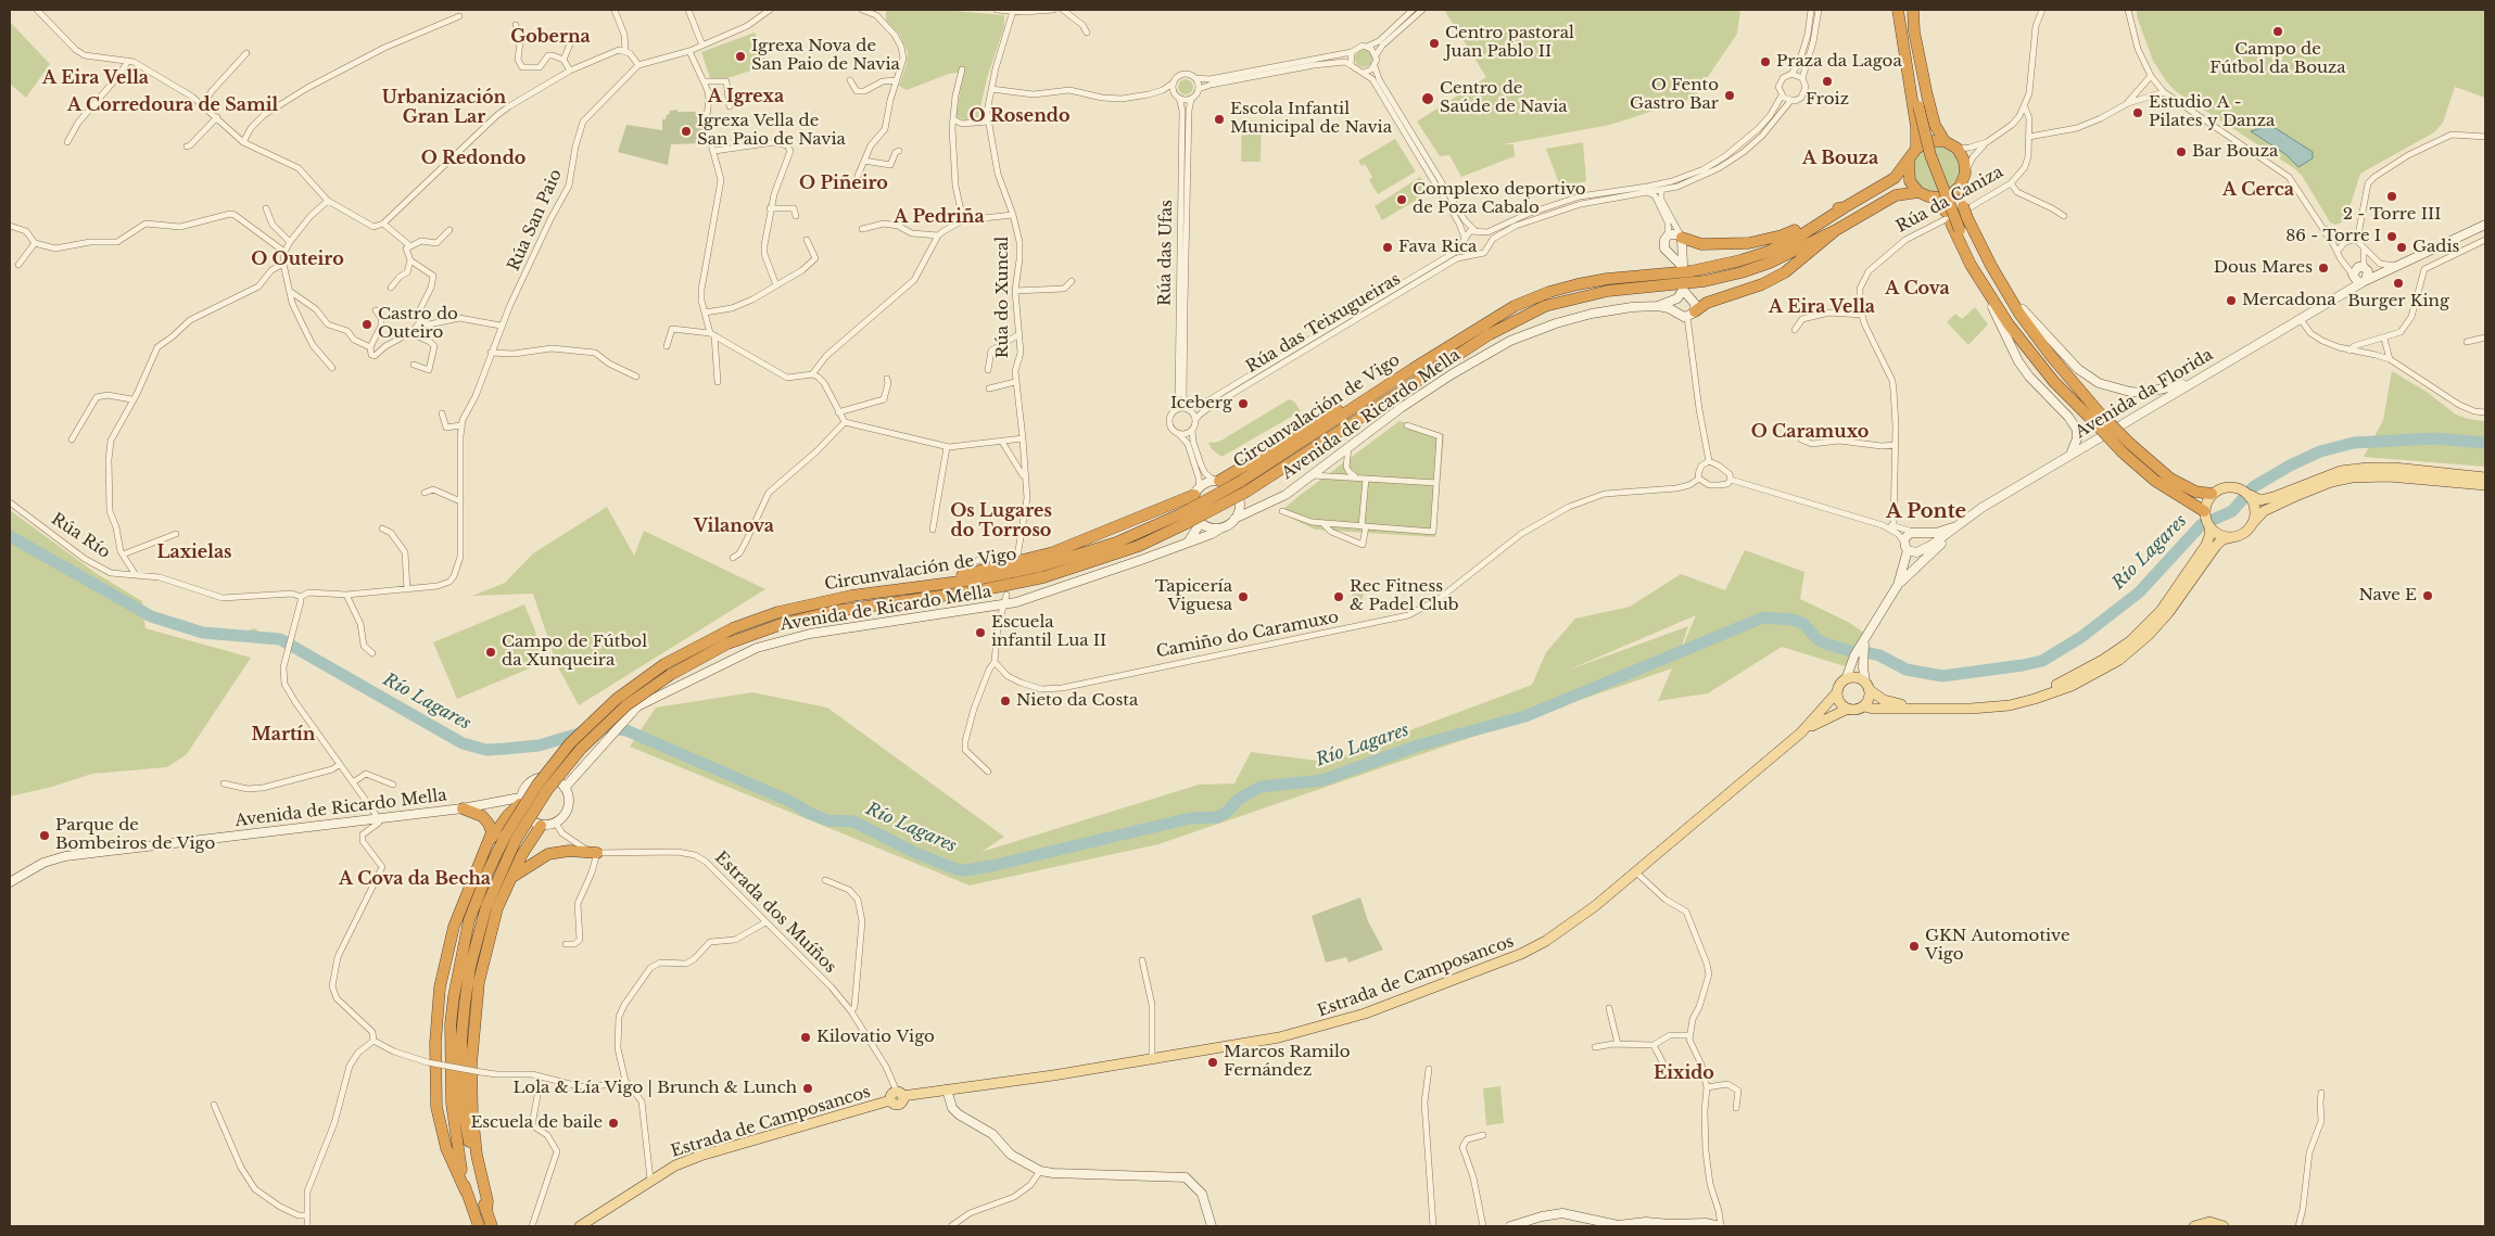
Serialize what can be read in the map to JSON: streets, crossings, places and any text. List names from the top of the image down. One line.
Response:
{"streets":{"highway":["Circunvalación de Vigo"],"main road":["Avenida da Florida","Avenida de Ricardo Mella","Estrada de Camposancos"],"street":["Rúa da Caniza","Rúa San Paio","Rúa das Ufas","Rúa do Xuncal","Rúa das Teixugueiras","Rúa Río","Camiño do Caramuxo","Estrada dos Muíños"]},"crossings":[["Rúa San Paio","Rúa Río"],["Rúa das Ufas","Rúa das Teixugueiras"],["Rúa das Ufas","Avenida de Ricardo Mella"],["Avenida da Florida","Estrada de Camposancos"],["Avenida de Ricardo Mella","Estrada dos Muíños"],["Estrada dos Muíños","Estrada de Camposancos"]],"districts":["Goberna","A Eira Vella","A Igrexa","Urbanización Gran Lar","A Corredoura de Samil","O Rosendo","O Redondo","A Bouza","O Piñeiro","A Cerca","A Pedriña","O Outeiro","A Cova","A Eira Vella","O Caramuxo","Os Lugares do Torroso","A Ponte","Vilanova","Laxielas","Martín","A Cova da Becha","Eixido"],"water":["Río Lagares"],"places":["Campo de Fútbol da Bouza","Centro pastoral Juan Pablo II","Igrexa Nova de San Paio de Navia","Praza da Lagoa","Froiz","O Fento Gastro Bar","Centro de Saúde de Navia","Estudio A - Pilates y Danza","Escola Infantil Municipal de Navia","Igrexa Vella de San Paio de Navia","Bar Bouza","2 - Torre III","Complexo deportivo de Poza Cabalo","86 - Torre I","Fava Rica","Gadis","Dous Mares","Burger King","Mercadona","Castro do Outeiro","Iceberg","Nave E","Tapicería Viguesa","Rec Fitness & Padel Club","Escuela infantil Lua II","Campo de Fútbol da Xunqueira","Nieto da Costa","Parque de Bombeiros de Vigo","GKN Automotive Vigo","Kilovatio Vigo","Marcos Ramilo Fernández","Lola & Lía Vigo | Brunch & Lunch","Escuela de baile"]}
